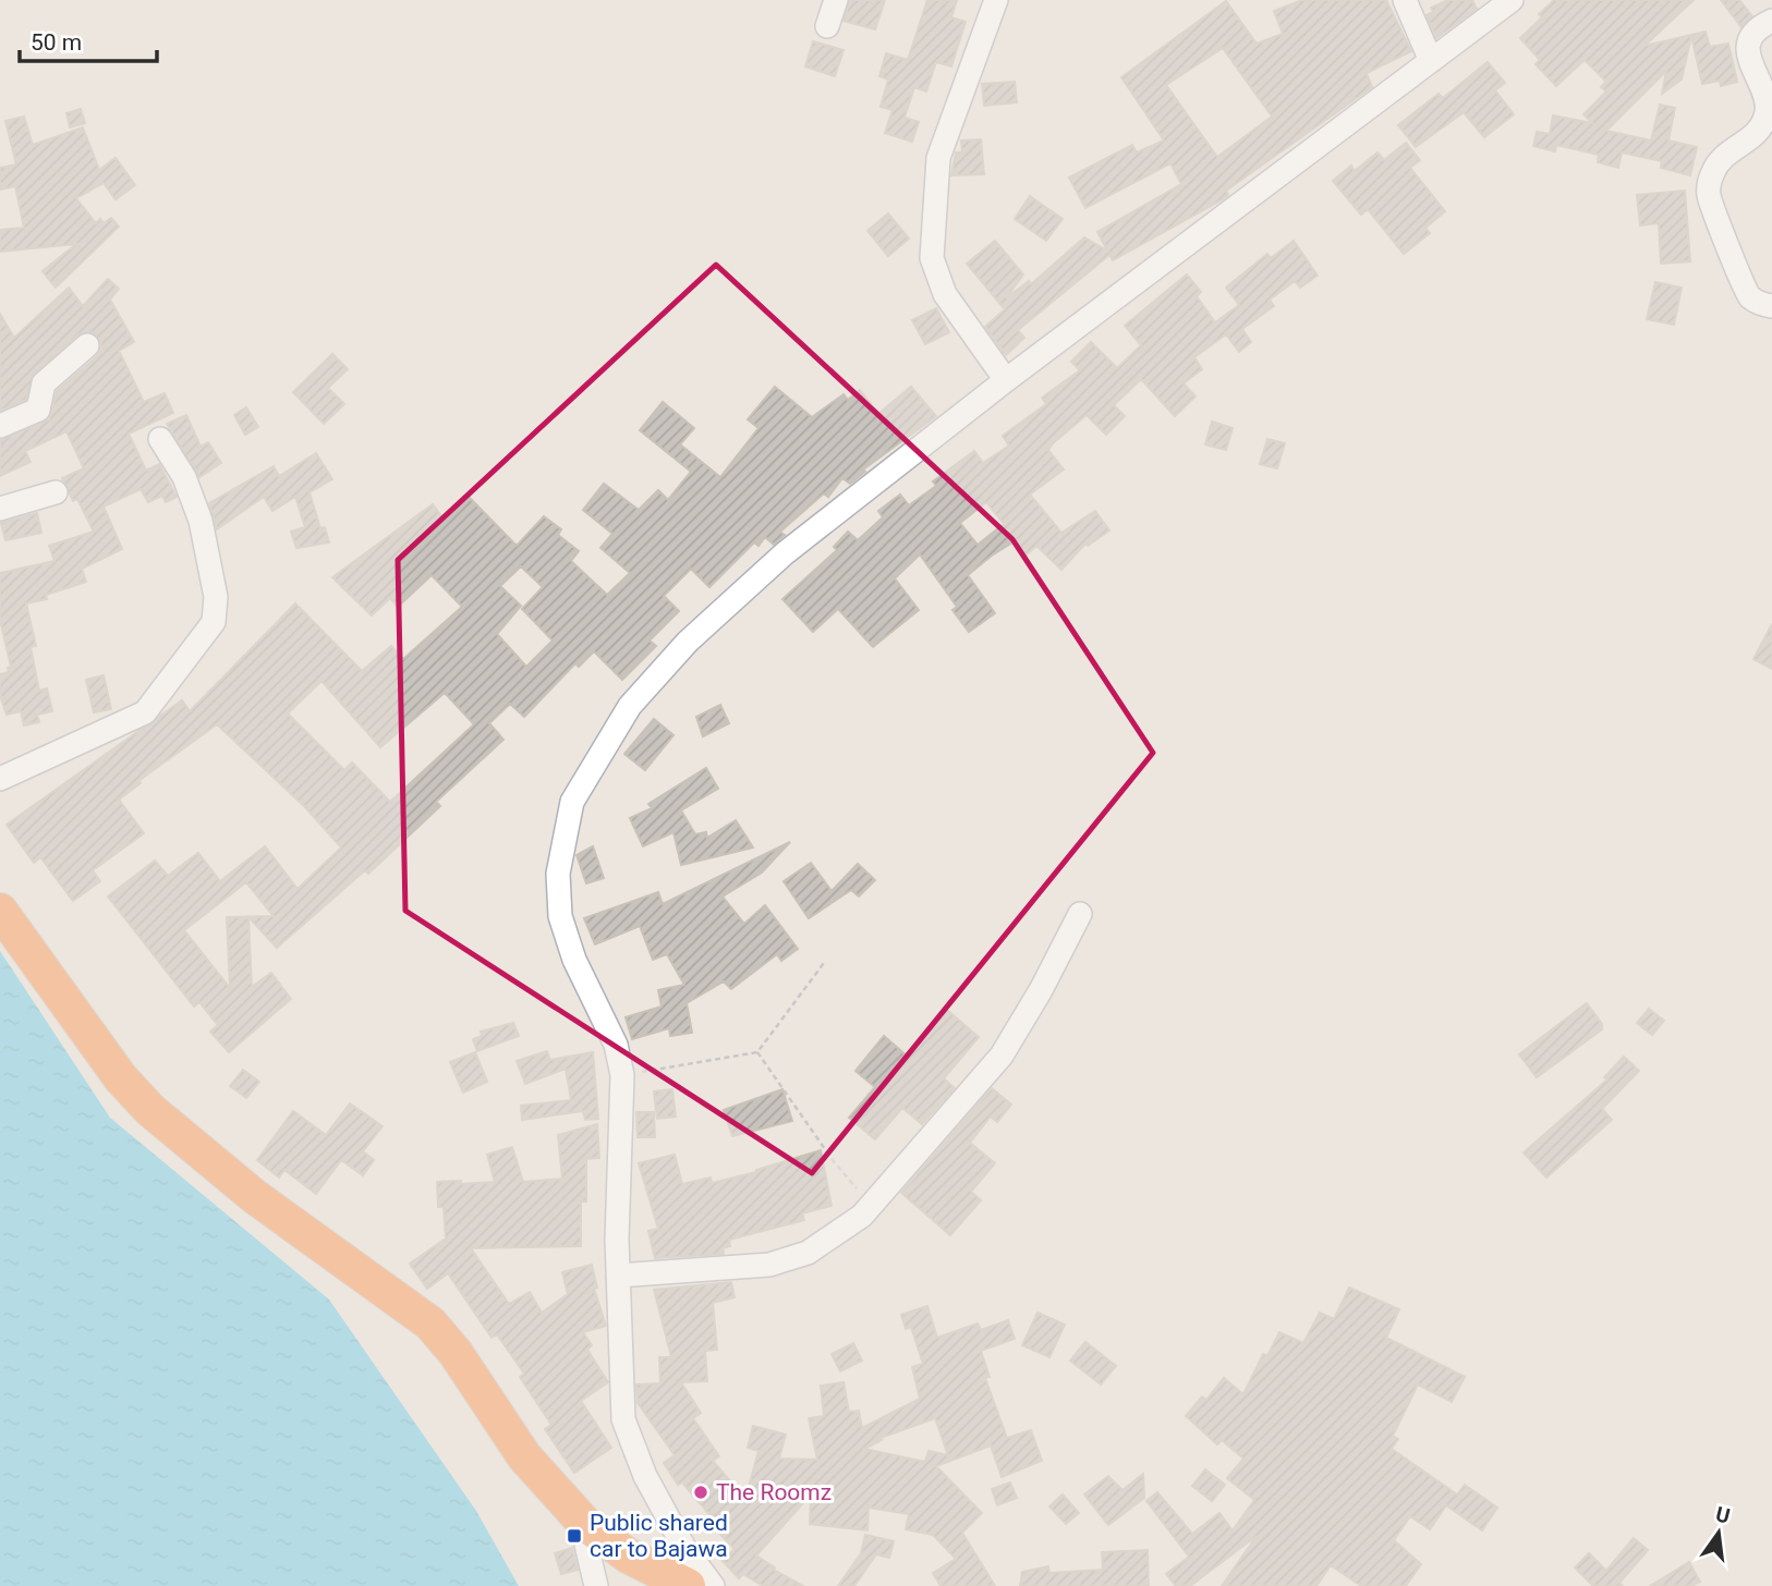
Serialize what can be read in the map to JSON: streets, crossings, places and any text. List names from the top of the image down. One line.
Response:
{"places":{"other":["The Roomz"],"transit":["Public shared car to Bajawa"]},"scale_bar":"50 m","north":"top"}
